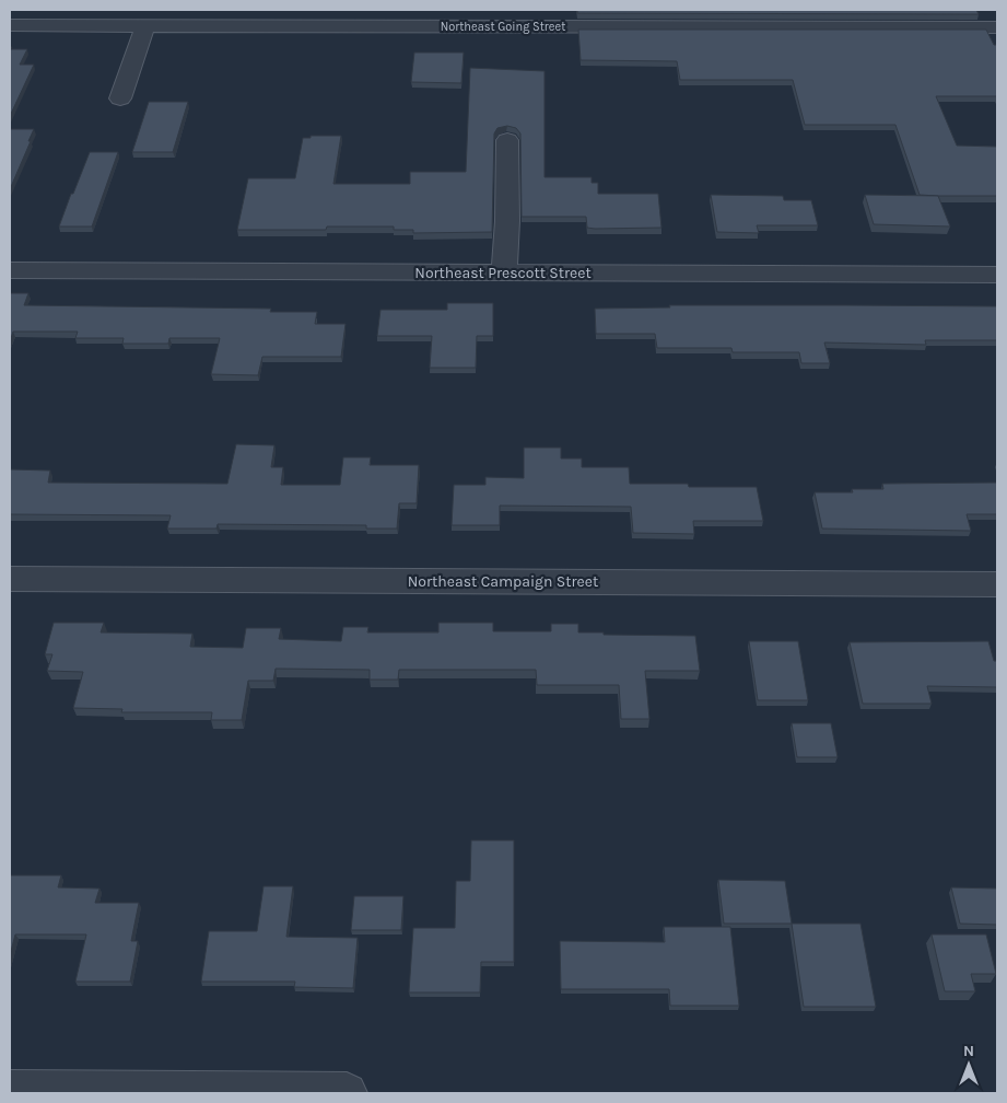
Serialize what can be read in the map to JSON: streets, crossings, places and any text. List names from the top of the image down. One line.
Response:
{"streets":{"street":["Northeast Going Street","Northeast Prescott Street","Northeast Campaign Street"]},"north":"top"}
